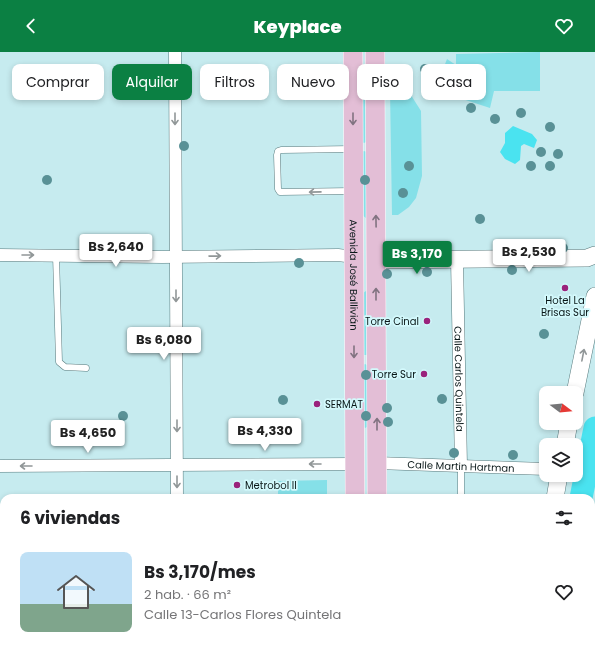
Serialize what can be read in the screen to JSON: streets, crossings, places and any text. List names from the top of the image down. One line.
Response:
{"streets":{"main road":["Avenida José Ballivián"],"street":["Calle Carlos Quintela","Calle Martin Hartman"]},"crossings":[["Calle Carlos Quintela","Calle Martin Hartman"]],"places":["Hotel La Brisas Sur","Torre Cinal","Torre Sur","SERMAT","Metrobol II"],"north":"right","page":{"header":"Keyplace","chip":["Comprar","Alquilar","Filtros","Nuevo","Piso","Casa"],"price":["Bs 2,640","Bs 2,530","Bs 3,170","Bs 6,080","Bs 4,330","Bs 4,650"],"heading":"6 viviendas","list":[{"name":"Bs 3,170/mes","note":"2 hab. · 66 m² · Calle 13-Carlos Flores Quintela"}]}}
